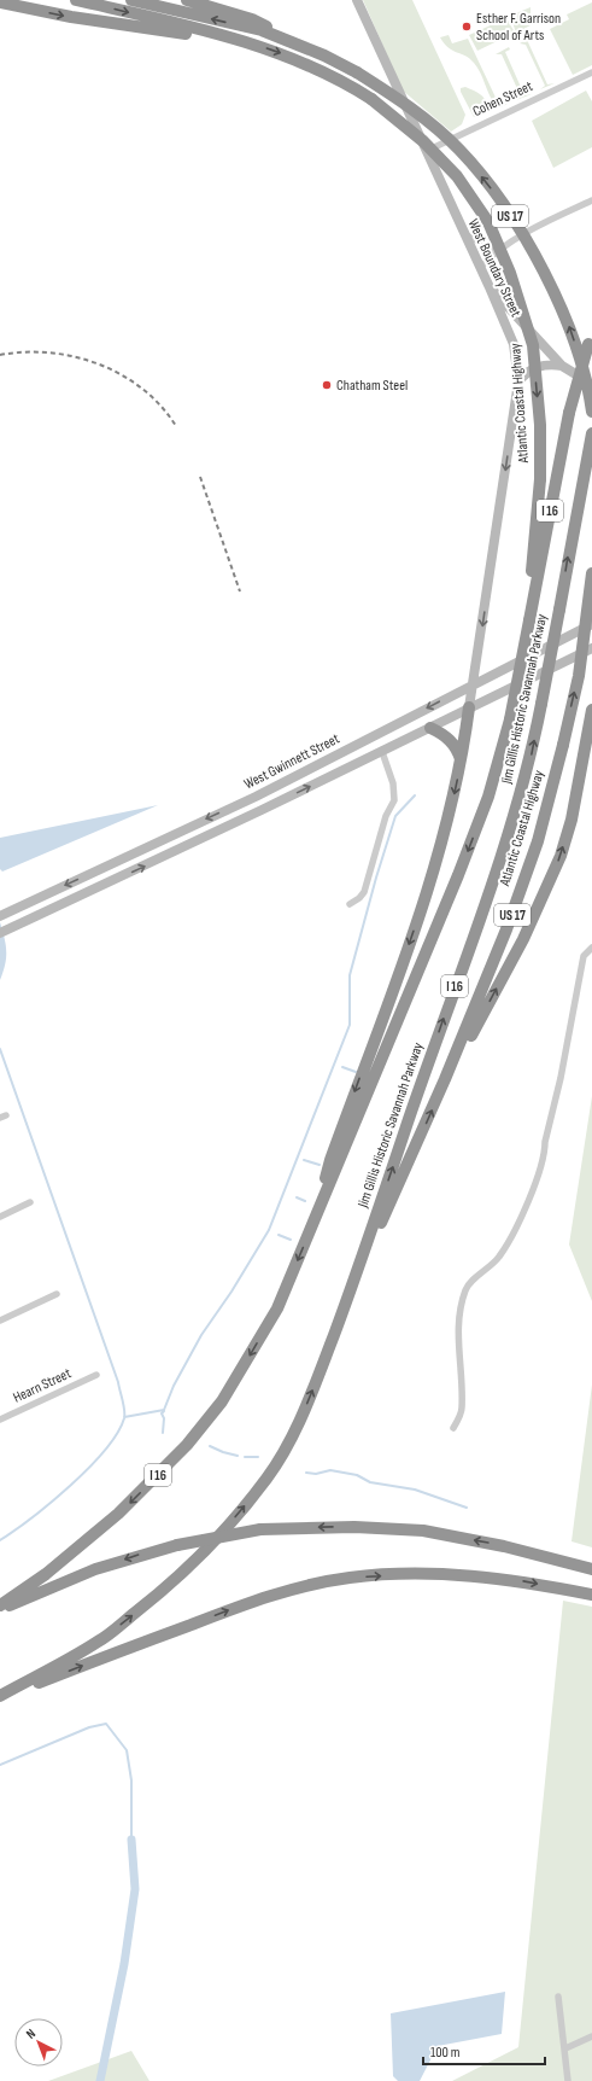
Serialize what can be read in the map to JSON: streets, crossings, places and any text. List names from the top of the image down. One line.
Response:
{"streets":{"highway":["US 17","Atlantic Coastal Highway","I 16","Jim Gillis Historic Savannah Parkway"],"main road":["West Boundary Street","West Gwinnett Street"],"street":["Cohen Street","Hearn Street"]},"crossings":[["Cohen Street","West Boundary Street"],["West Boundary Street","West Gwinnett Street"],["Atlantic Coastal Highway","Jim Gillis Historic Savannah Parkway"]],"one_way":["West Boundary Street"],"places":["Esther F. Garrison School of Arts","Chatham Steel"],"scale_bar":"100 m","north":"top left"}
